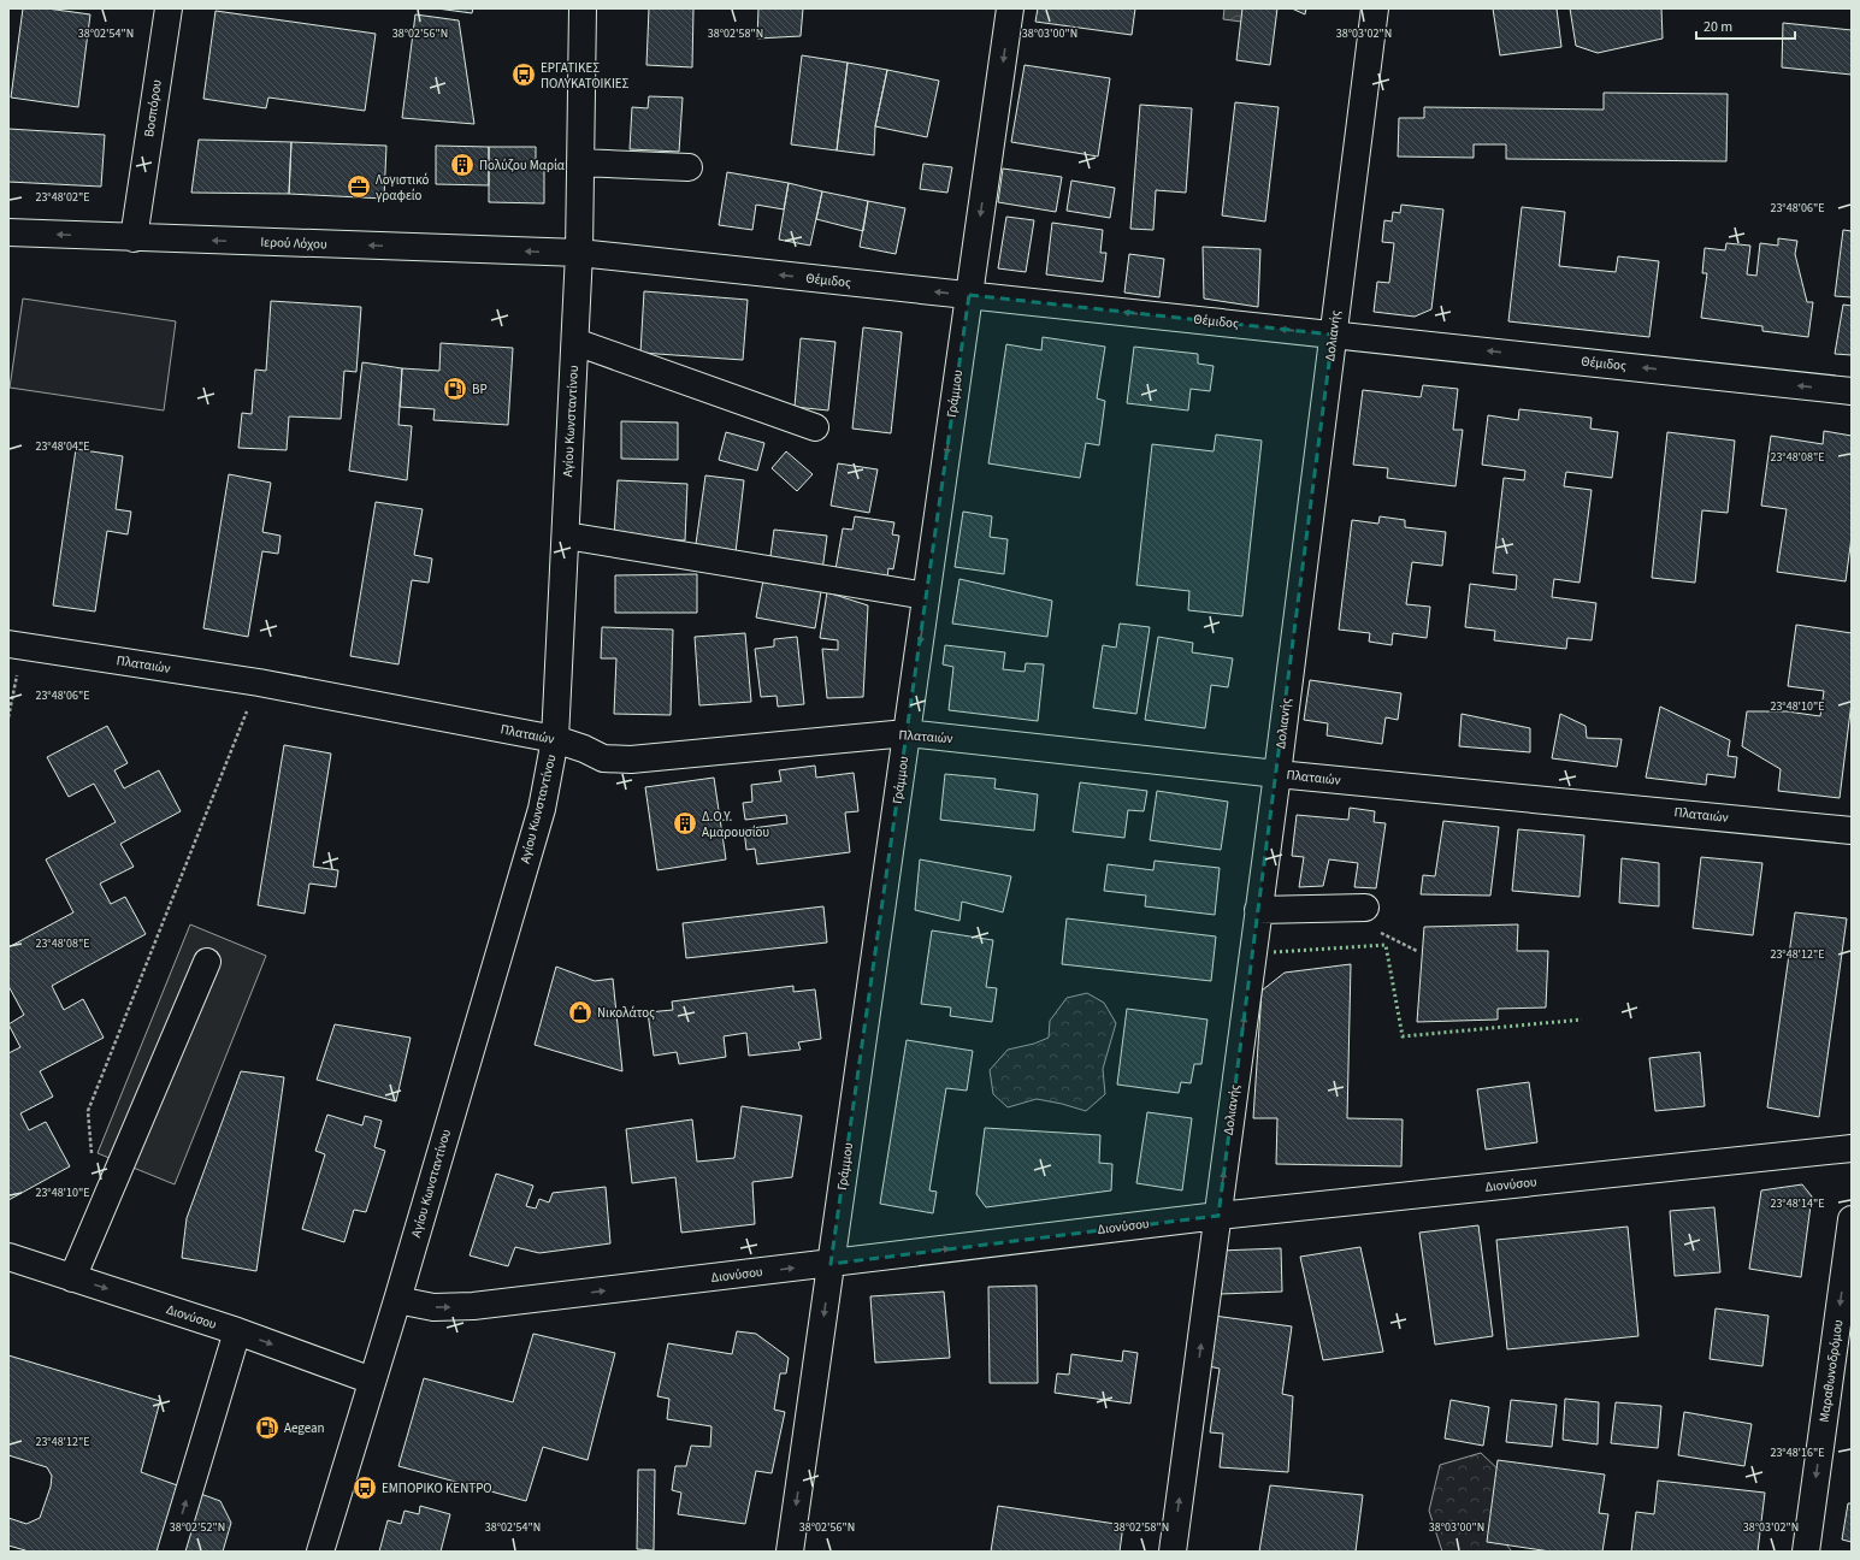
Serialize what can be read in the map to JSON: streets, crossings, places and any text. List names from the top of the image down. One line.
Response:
{"streets":{"street":["Βοσπόρου","Ιερού Λόχου","Θέμιδος","Δολιανής","Γράμμου","Αγίου Κωνσταντίνου","Πλαταιών","Διονύσου","Μαραθωνοδρόμου"]},"crossings":[["Βοσπόρου","Ιερού Λόχου"],["Ιερού Λόχου","Θέμιδος"],["Ιερού Λόχου","Αγίου Κωνσταντίνου"],["Θέμιδος","Δολιανής"],["Θέμιδος","Γράμμου"],["Θέμιδος","Αγίου Κωνσταντίνου"],["Δολιανής","Πλαταιών"],["Δολιανής","Διονύσου"],["Γράμμου","Πλαταιών"],["Γράμμου","Διονύσου"],["Αγίου Κωνσταντίνου","Πλαταιών"],["Αγίου Κωνσταντίνου","Διονύσου"]],"one_way":["Ιερού Λόχου","Θέμιδος","Δολιανής","Γράμμου","Διονύσου","Μαραθωνοδρόμου"],"places":{"bus stop":["ΕΡΓΑΤΙΚΕΣ ΠΟΛΥΚΑΤΟΙΚΙΕΣ","ΕΜΠΟΡΙΚΟ ΚΕΝΤΡΟ"],"building":["Πολύζου Μαρία","Δ.Ο.Υ. Αμαρουσίου"],"office":["Λογιστικό γραφείο"],"fuel station":["BP","Aegean"],"shop":["Νικολάτος"]},"scale_bar":"20 m","coordinates":["38°02'54\"N","38°03'02\"N","38°02'56\"N","38°02'58\"N","38°03'00\"N","23°48'02\"E","23°48'06\"E","23°48'04\"E","23°48'08\"E","23°48'10\"E","23°48'12\"E","23°48'14\"E","23°48'16\"E","38°02'52\"N"]}
